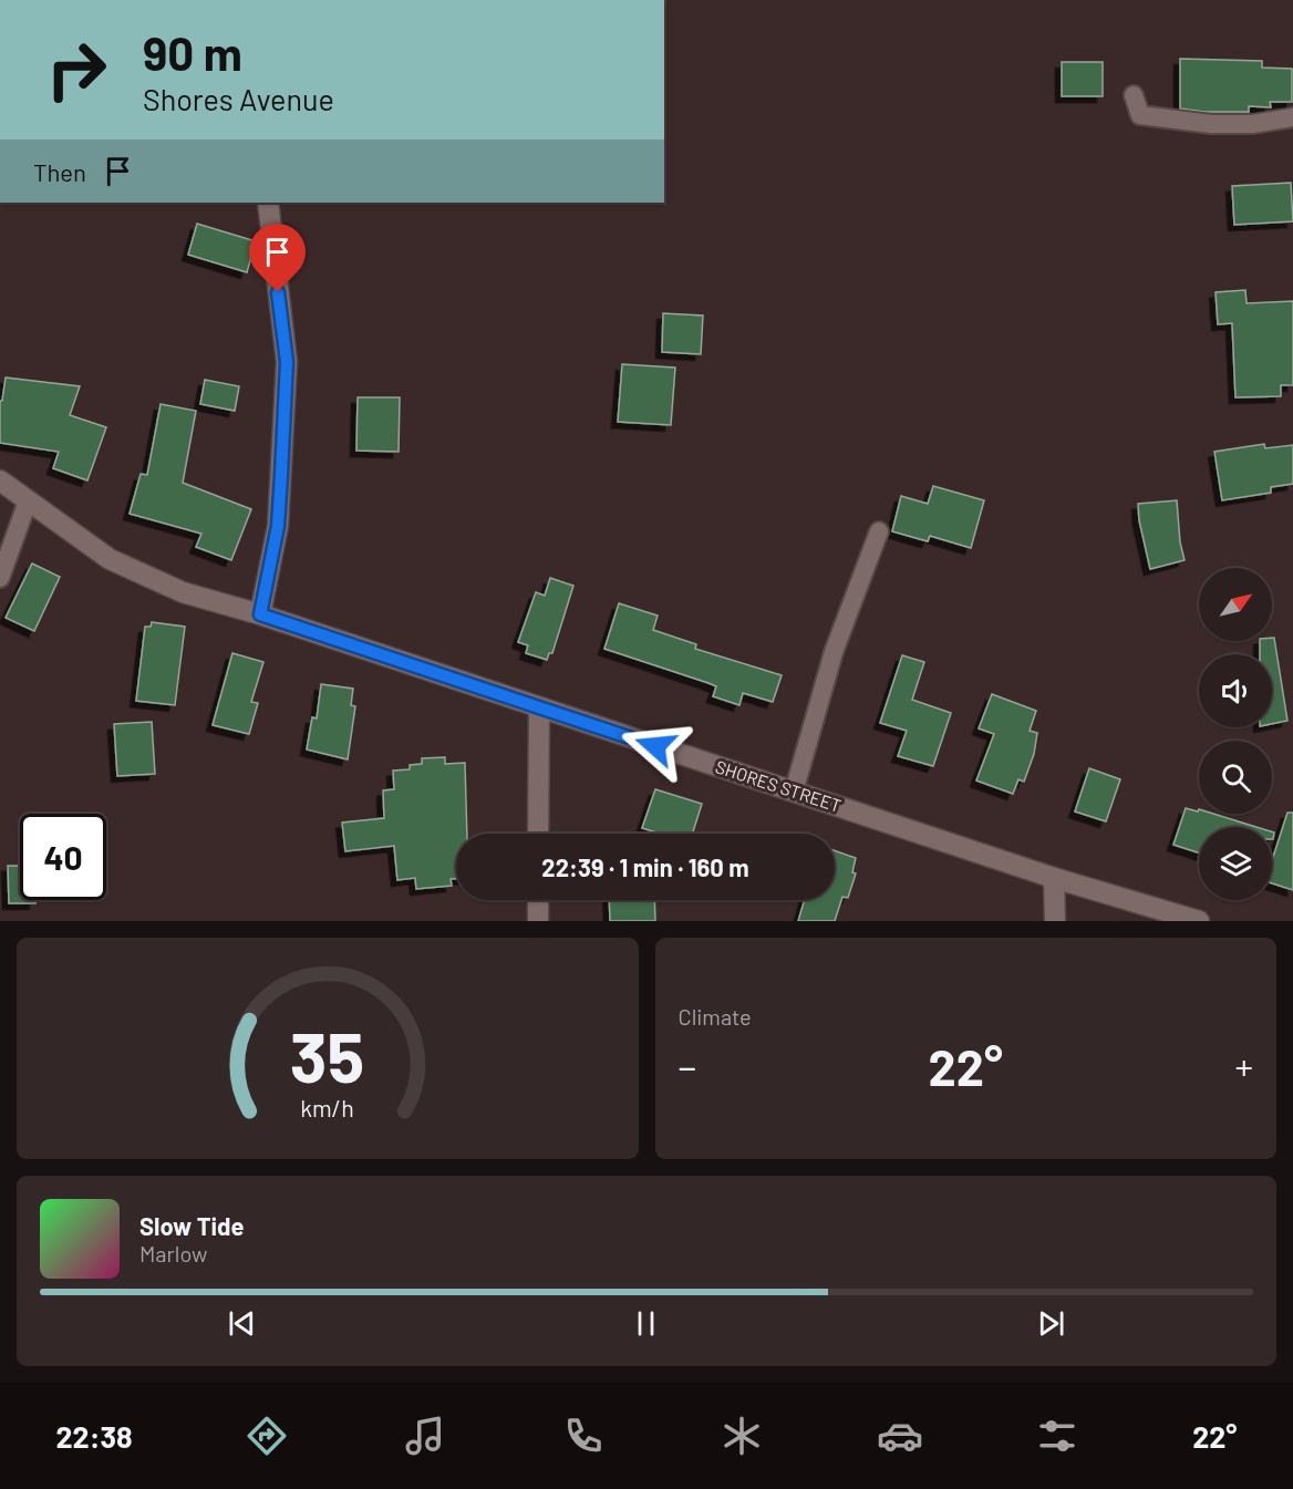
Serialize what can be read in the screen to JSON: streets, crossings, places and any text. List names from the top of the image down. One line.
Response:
{"streets":{"street":["SHORES STREET"]},"north":"top right","page":{"turn":["90 m","Shores Avenue"],"then":"Then","limit":"40","trip":"22:39 · 1 min · 160 m","tile":"Climate","heat":["−","22°","+"],"song":["Slow Tide","Marlow"],"tabs":["22:38","22°"],"gauge":["35","km/h"]}}
